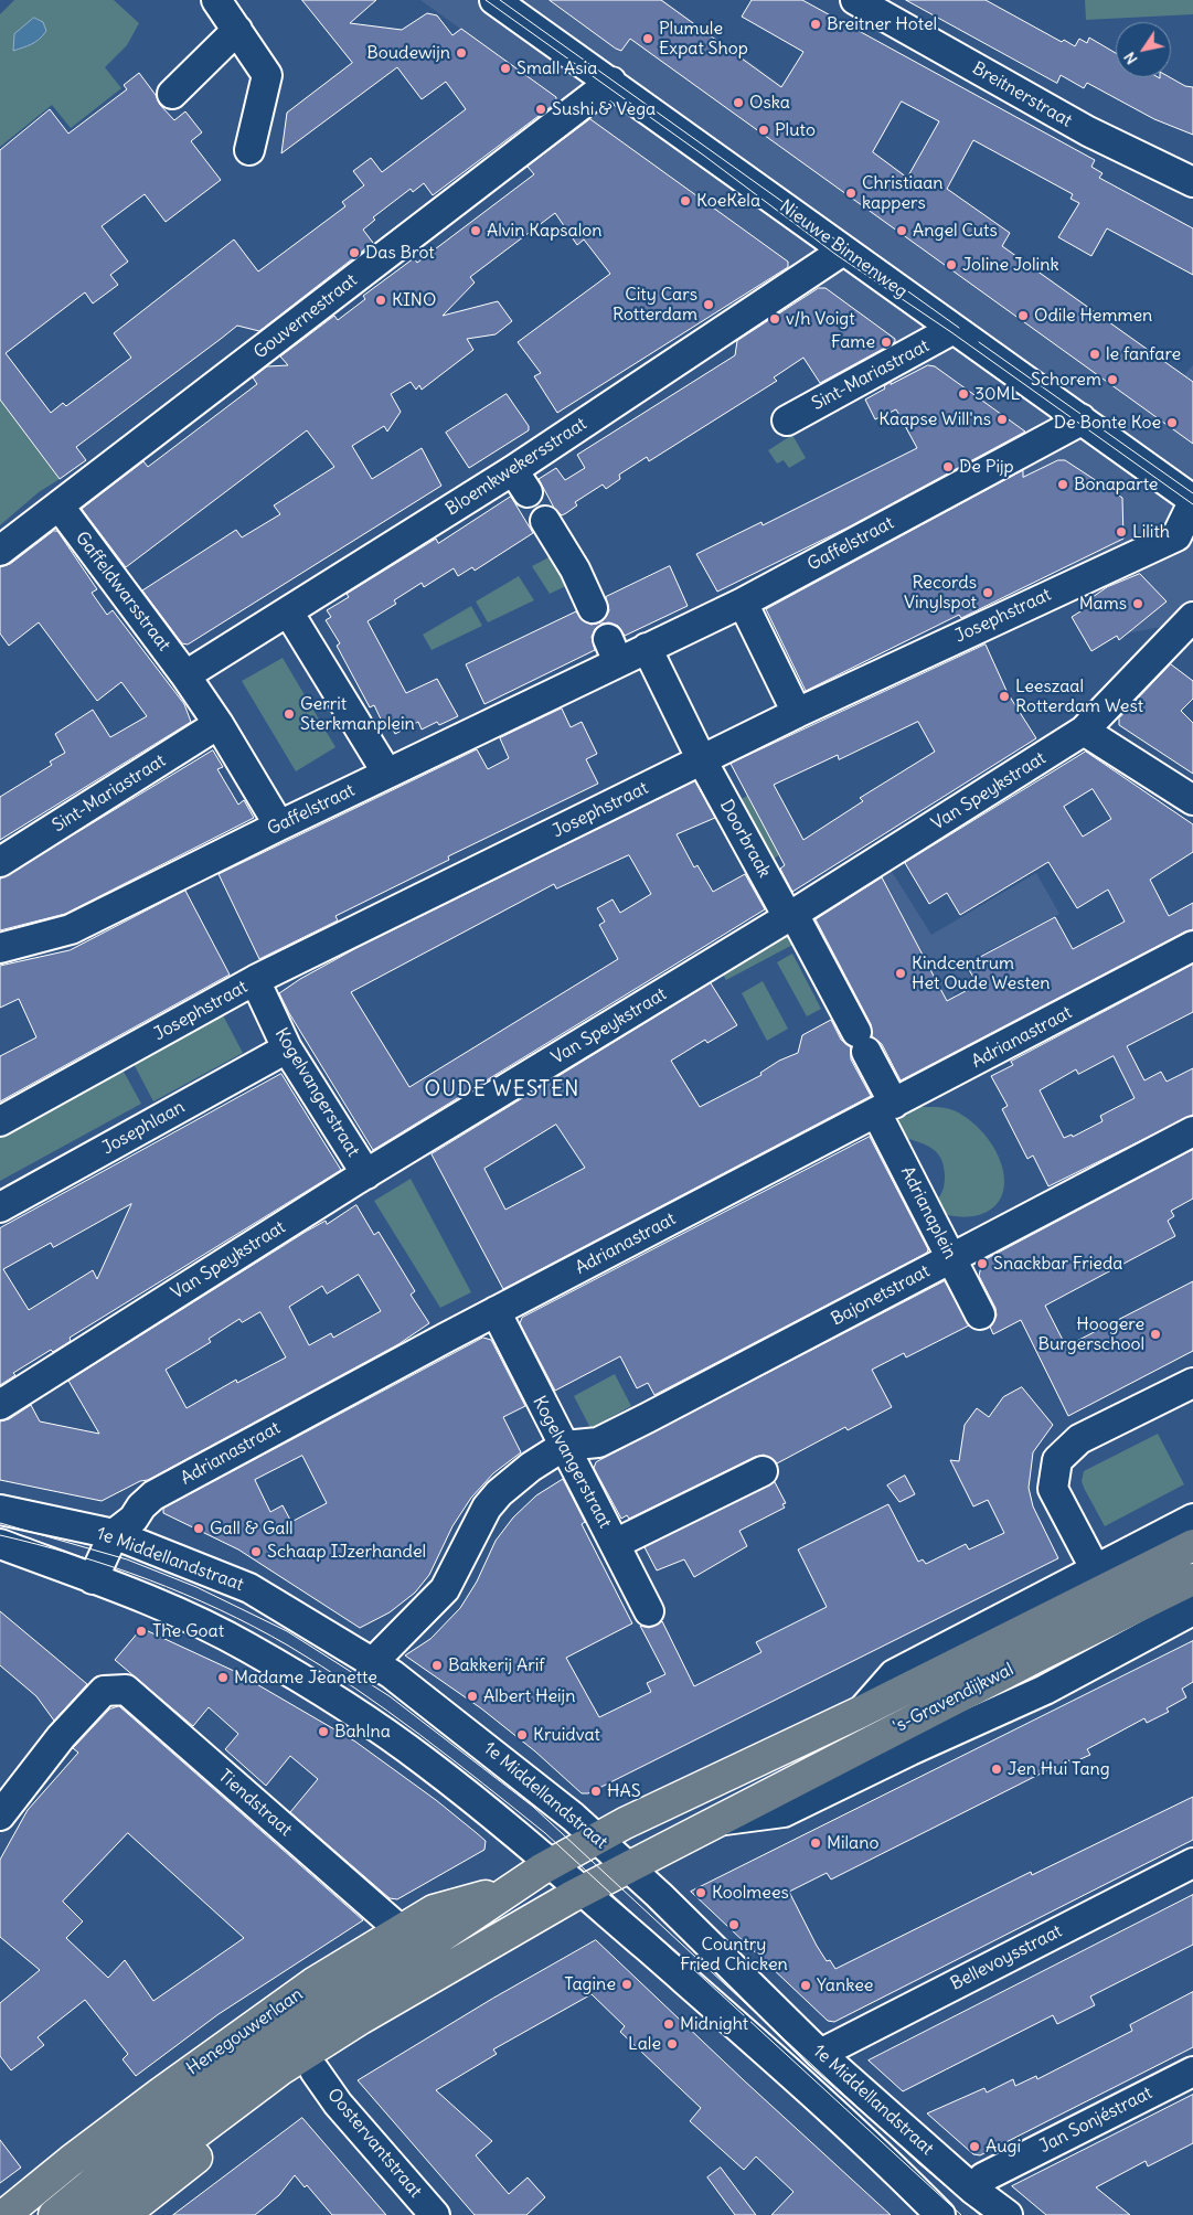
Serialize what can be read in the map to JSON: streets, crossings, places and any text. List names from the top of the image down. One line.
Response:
{"streets":{"main road":["'s-Gravendijkwal","Henegouwerlaan"],"street":["Breitnerstraat","Nieuwe Binnenweg","Gouvernestraat","Sint-Mariastraat","Bloemkwekersstraat","Gaffelstraat","Gaffeldwarsstraat","Josephstraat","Van Speykstraat","Doorbraak","Adrianastraat","Kogelvangerstraat","Josephlaan","Adrianaplein","Bajonetstraat","1e Middellandstraat","Tiendstraat","Bellevoysstraat","Jan Sonjéstraat","Oostervantstraat"]},"crossings":[["Nieuwe Binnenweg","Gouvernestraat"],["Nieuwe Binnenweg","Sint-Mariastraat"],["Nieuwe Binnenweg","Bloemkwekersstraat"],["Nieuwe Binnenweg","Gaffelstraat"],["Nieuwe Binnenweg","Josephstraat"],["Gouvernestraat","Gaffeldwarsstraat"],["Bloemkwekersstraat","Gaffeldwarsstraat"],["Gaffelstraat","Doorbraak"],["Josephstraat","Doorbraak"],["Josephstraat","Kogelvangerstraat"],["Van Speykstraat","Doorbraak"],["Van Speykstraat","Kogelvangerstraat"],["Doorbraak","Adrianastraat"],["Doorbraak","Adrianaplein"],["Adrianastraat","Kogelvangerstraat"],["Adrianastraat","Adrianaplein"],["Adrianastraat","1e Middellandstraat"],["Kogelvangerstraat","Josephlaan"],["Kogelvangerstraat","Bajonetstraat"],["Adrianaplein","Bajonetstraat"],["1e Middellandstraat","'s-Gravendijkwal"],["1e Middellandstraat","Bellevoysstraat"],["1e Middellandstraat","Henegouwerlaan"],["1e Middellandstraat","Jan Sonjéstraat"],["'s-Gravendijkwal","Henegouwerlaan"],["Tiendstraat","Henegouwerlaan"]],"districts":["OUDE WESTEN"],"places":["Breitner Hotel","Plumule Expat Shop","Boudewijn","Small Asia","Oska","Sushi & Vega","Pluto","Christiaan kappers","KoeKela","Alvin Kapsalon","Angel Cuts","Das Brot","Joline Jolink","KINO","City Cars Rotterdam","Odile Hemmen","v/h Voigt","Fame","le fanfare","Schorem","30ML","Kaapse Will'ns","De Bonte Koe","De Pijp","Bonaparte","Lilith","Records Vinylspot","Mams","Leeszaal Rotterdam West","Gerrit Sterkmanplein","Kindcentrum Het Oude Westen","Snackbar Frieda","Hoogere Burgerschool","Gall & Gall","Schaap IJzerhandel","The Goat","Bakkerij Arif","Madame Jeanette","Albert Heijn","Bahlna","Kruidvat","Jen Hui Tang","HAS","Milano","Koolmees","Country Fried Chicken","Tagine","Yankee","Midnight","Lale","Augi"],"north":"bottom left"}
